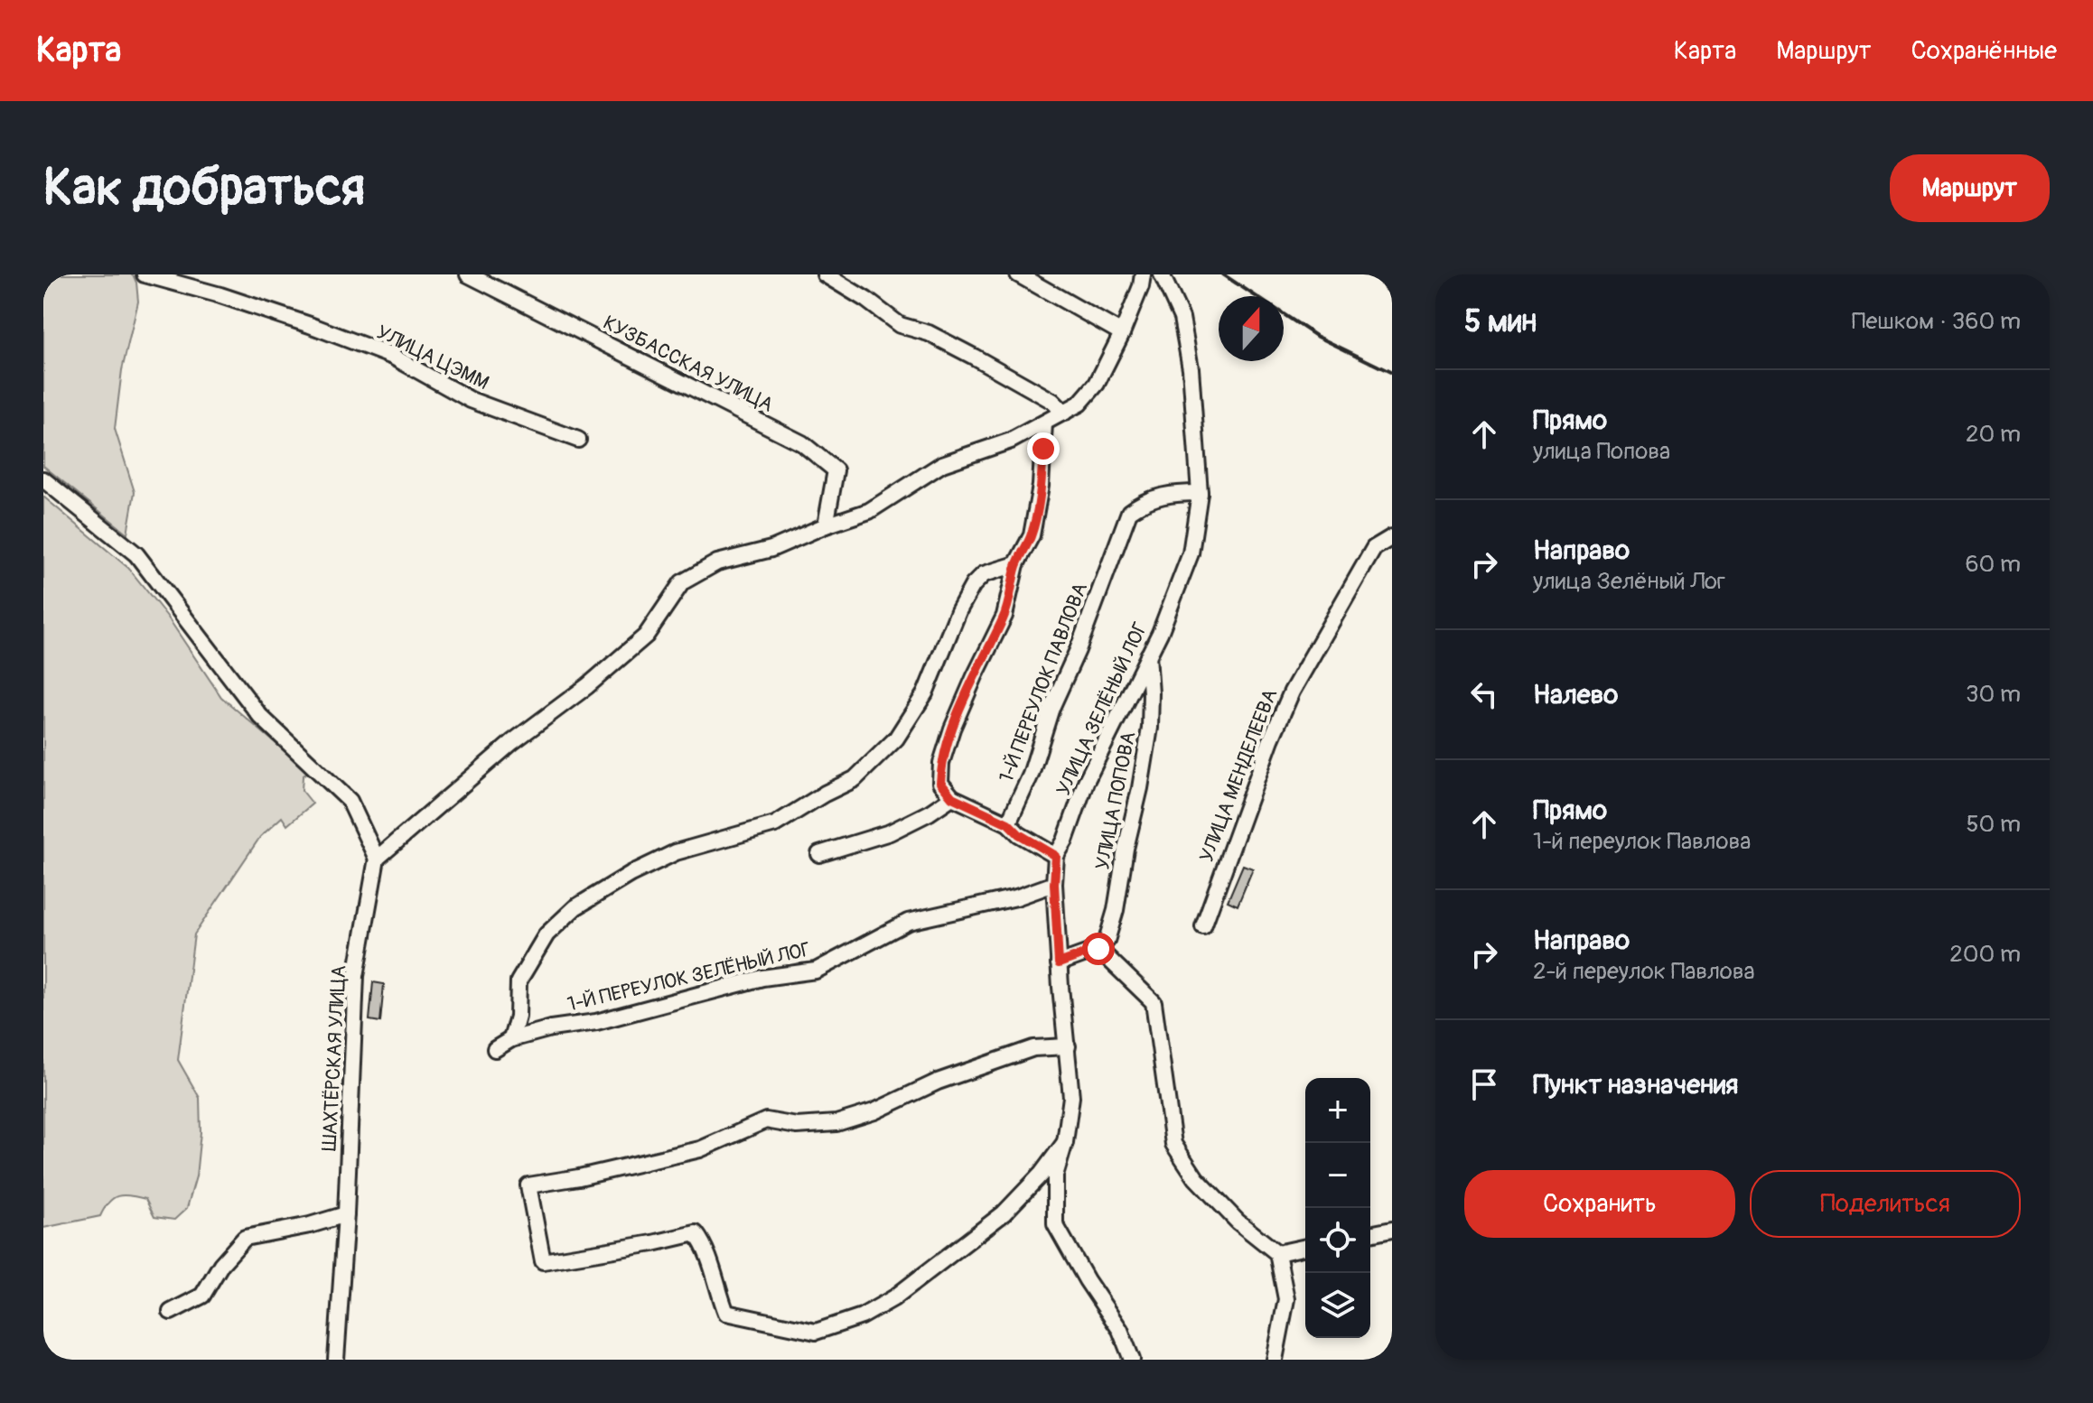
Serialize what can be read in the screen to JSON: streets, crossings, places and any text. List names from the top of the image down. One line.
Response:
{"streets":{"street":["УЛИЦА ЦЭММ","КУЗБАССКАЯ УЛИЦА","1-Й ПЕРЕУЛОК ПАВЛОВА","УЛИЦА ЗЕЛЁНЫЙ ЛОГ","УЛИЦА МЕНДЕЛЕЕВА","УЛИЦА ПОПОВА","1-Й ПЕРЕУЛОК ЗЕЛЁНЫЙ ЛОГ","ШАХТЁРСКАЯ УЛИЦА"]},"crossings":[["1-Й ПЕРЕУЛОК ПАВЛОВА","УЛИЦА ЗЕЛЁНЫЙ ЛОГ"],["УЛИЦА ЗЕЛЁНЫЙ ЛОГ","УЛИЦА ПОПОВА"],["УЛИЦА ЗЕЛЁНЫЙ ЛОГ","1-Й ПЕРЕУЛОК ЗЕЛЁНЫЙ ЛОГ"]],"north":"top","page":{"header":"Карта","nav":["Карта","Маршрут","Сохранённые"],"buttons":["Маршрут",["Сохранить","Поделиться"]],"title":"Как добраться","heading":["5 мин","Пешком · 360 m"],"list":[["Прямо","улица Попова","20 m"],["Направо","улица Зелёный Лог","60 m"],["Налево","30 m"],["Прямо","1-й переулок Павлова","50 m"],["Направо","2-й переулок Павлова","200 m"],"Пункт назначения"],"map_buttons":["+","−"]}}
